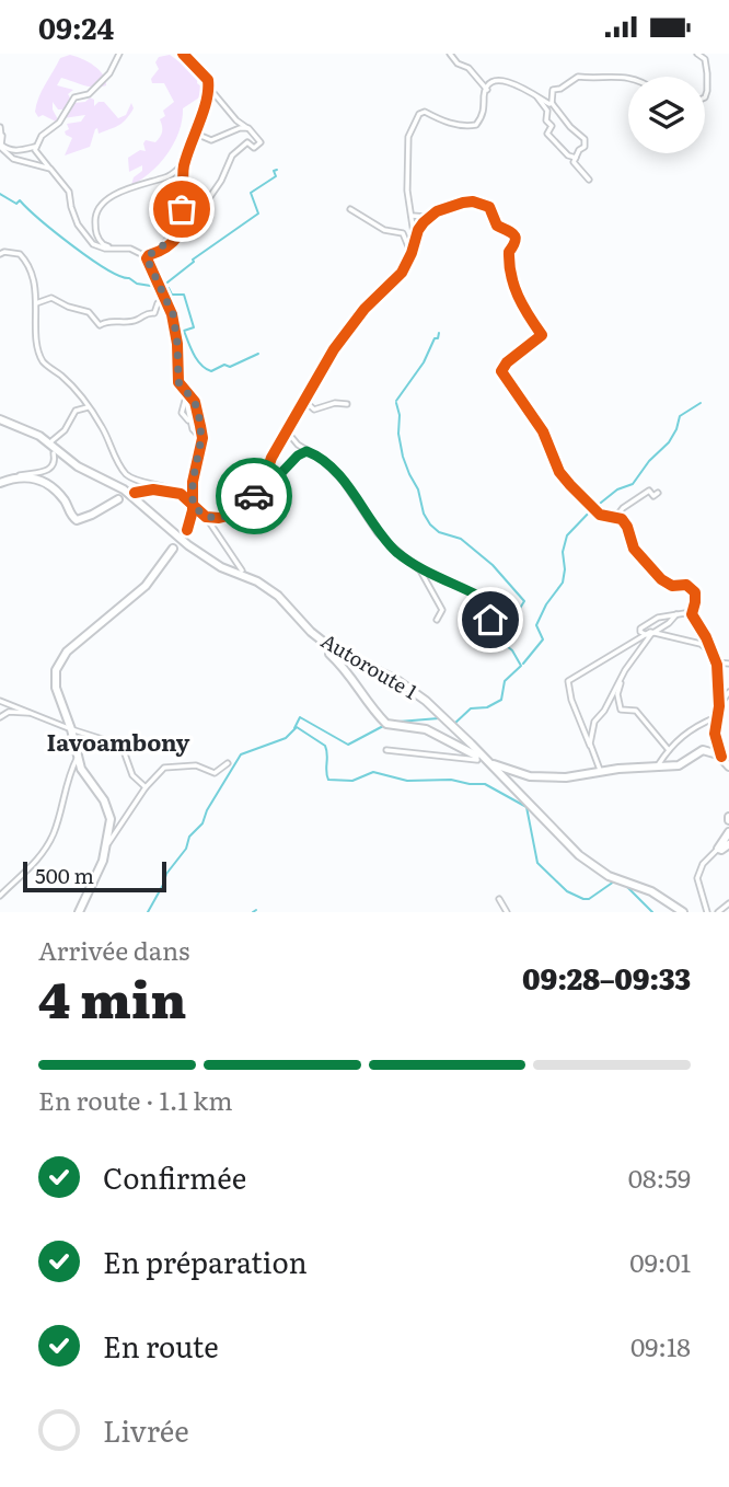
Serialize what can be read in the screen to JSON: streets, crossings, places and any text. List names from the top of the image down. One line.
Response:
{"streets":{"street":["Autoroute 1"]},"districts":["Iavoambony"],"scale_bar":"500 m","page":{"status":"09:24","scale":"500 m","heading":["4 min","Arrivée dans","09:28–09:33"],"bar":"En route · 1.1 km","list":[["Confirmée","08:59"],["En préparation","09:01"],["En route","09:18"],"Livrée"]}}
